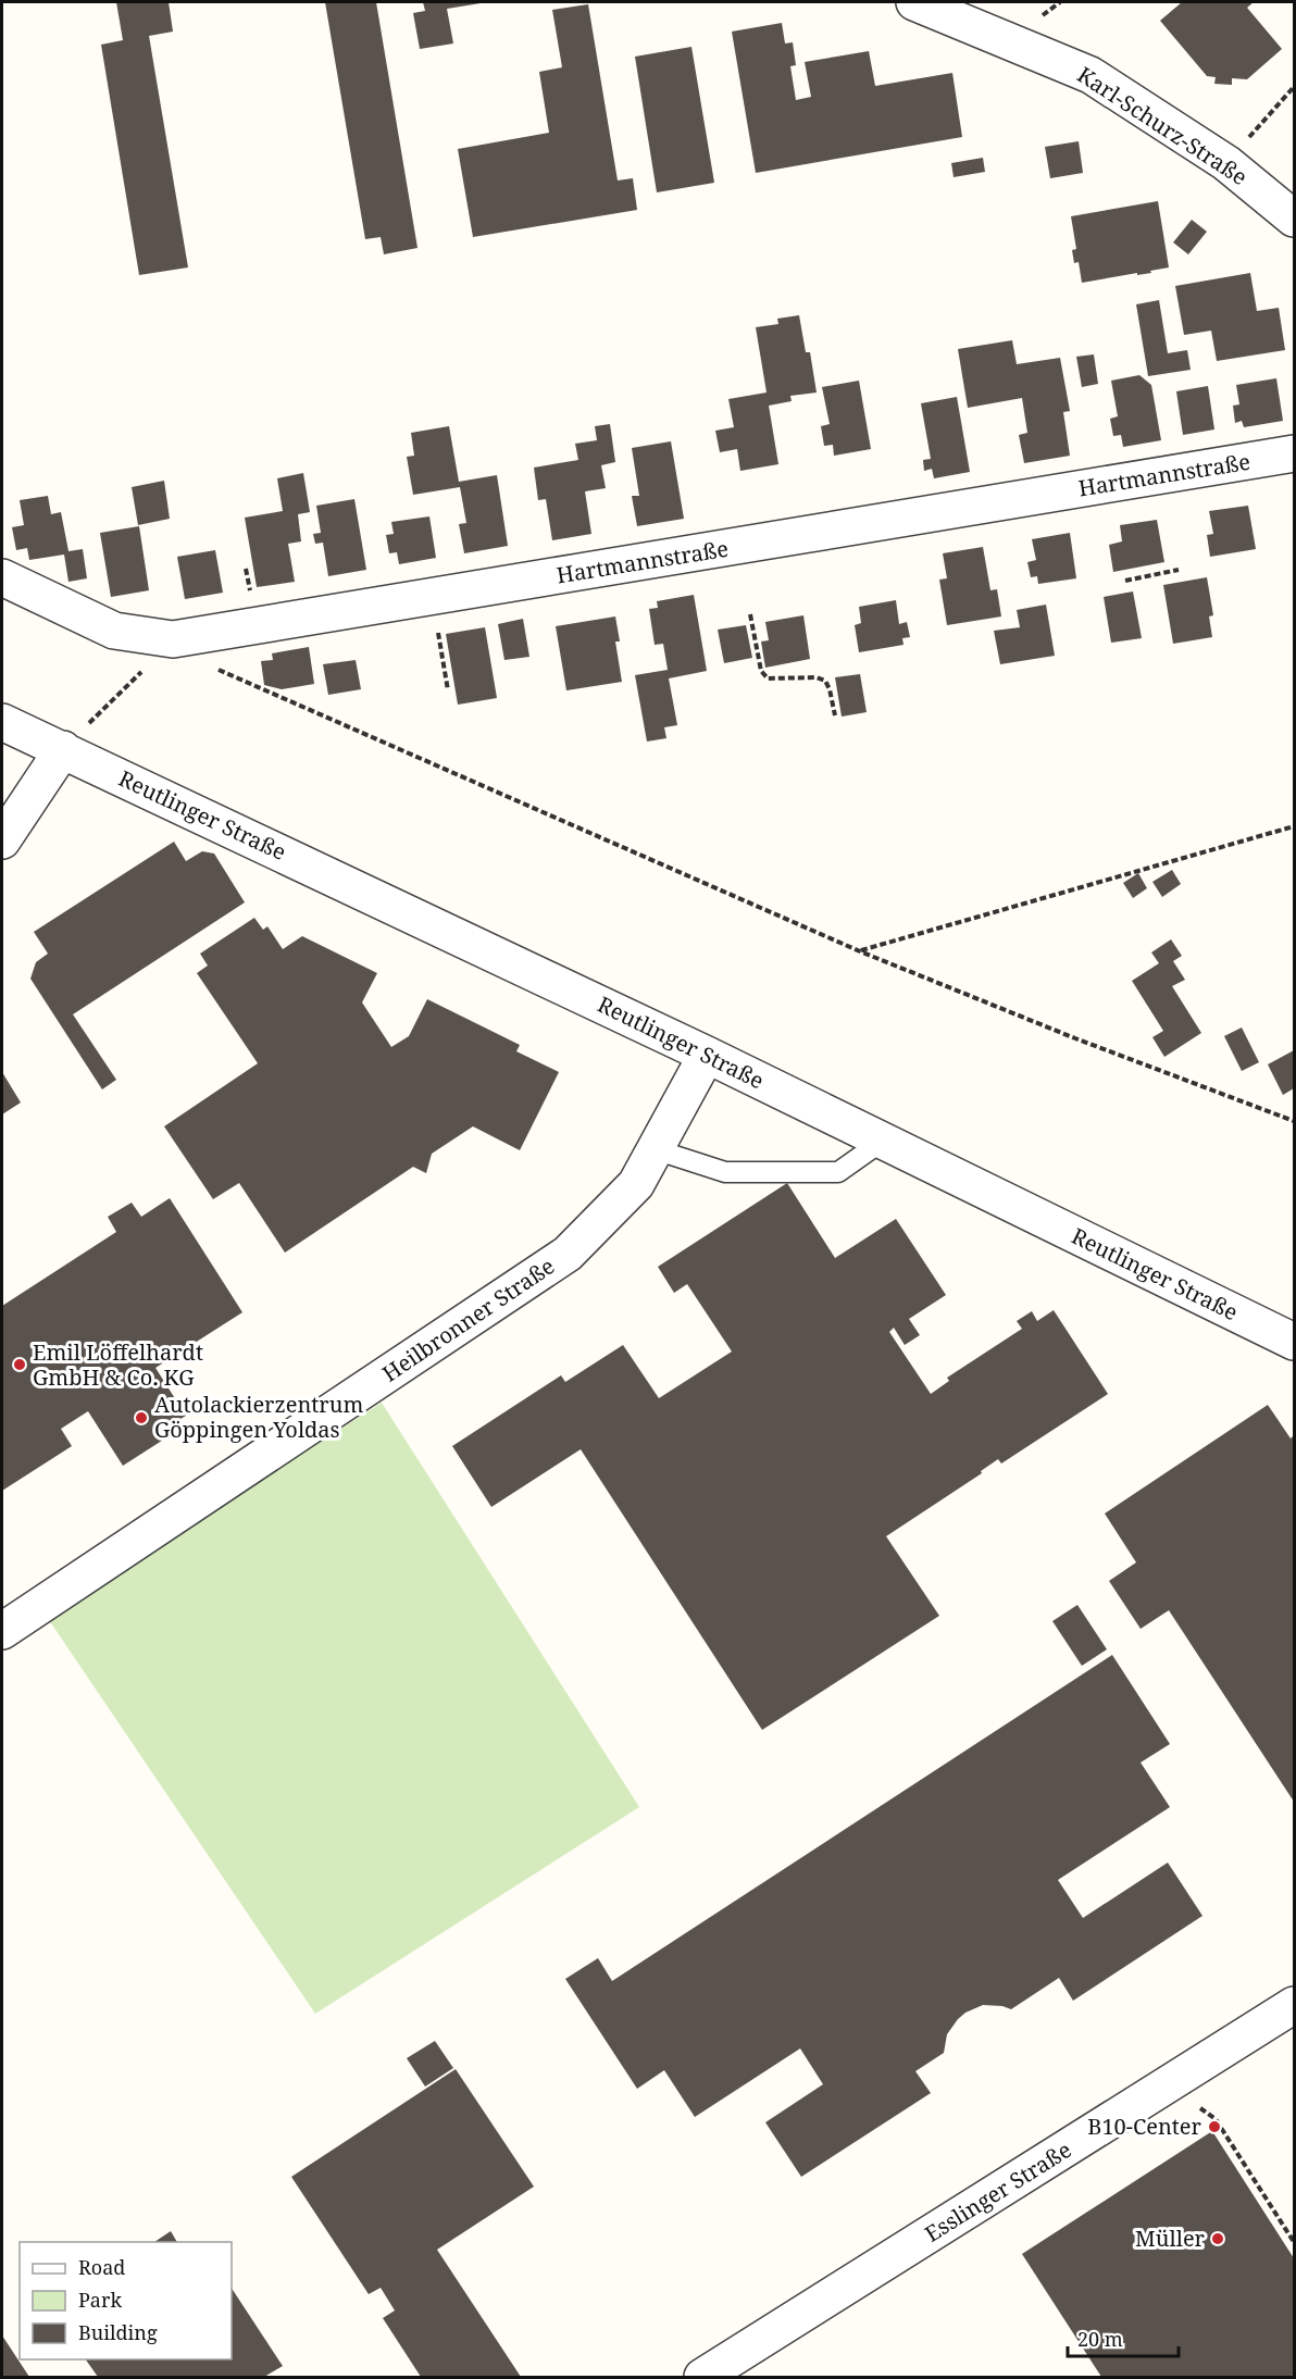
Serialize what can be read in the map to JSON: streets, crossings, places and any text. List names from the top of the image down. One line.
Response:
{"streets":{"street":["Karl-Schurz-Straße","Hartmannstraße","Reutlinger Straße","Heilbronner Straße","Esslinger Straße"]},"crossings":[["Reutlinger Straße","Heilbronner Straße"]],"places":["Emil Löffelhardt GmbH & Co. KG","Autolackierzentrum Göppingen Yoldas","B10-Center","Müller"],"legend":["Road","Park","Building"],"scale_bar":"20 m"}
